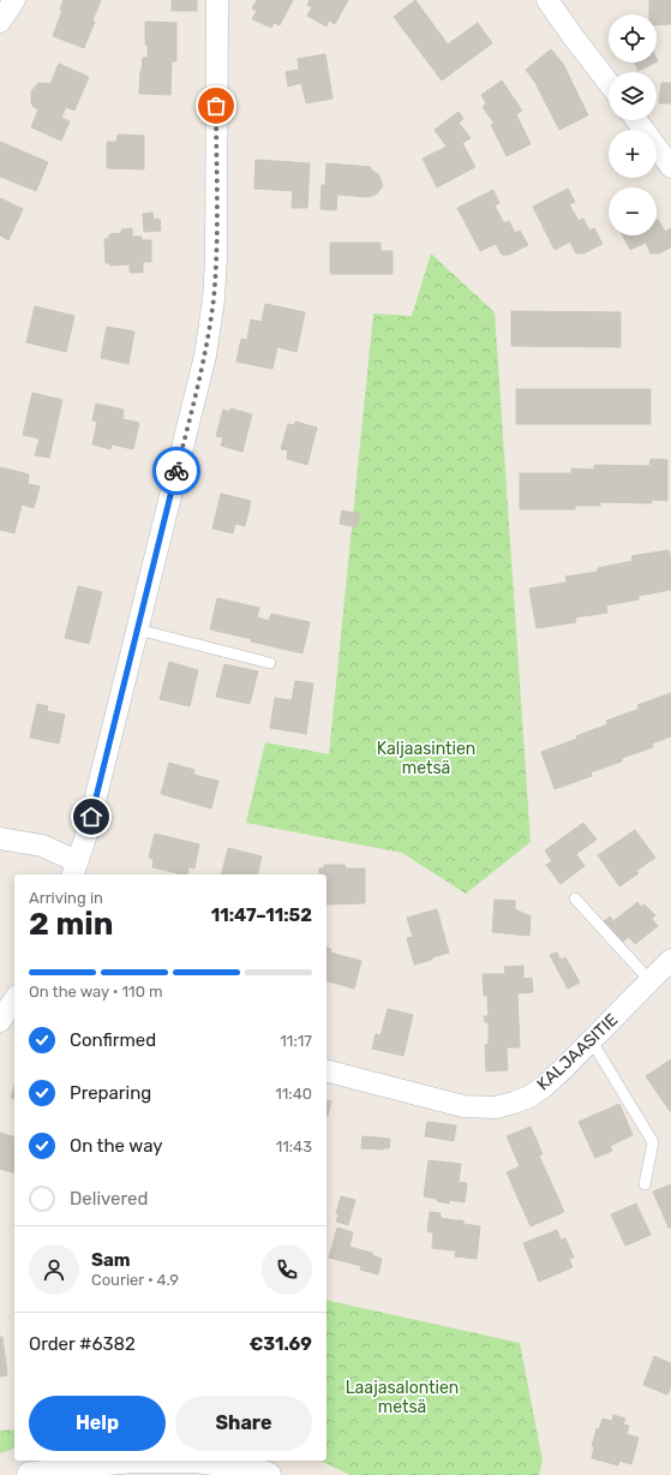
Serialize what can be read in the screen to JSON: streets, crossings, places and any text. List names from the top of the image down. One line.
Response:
{"streets":{"street":["KALJAASITIE"]},"parks":["Kaljaasintien metsä","Laajasalontien metsä"],"page":{"map_buttons":["+","−"],"heading":["2 min","Arriving in","11:47–11:52"],"panel":["Sam","Courier · 4.9","Order #6382","€31.69"],"bar":"On the way · 110 m","list":[["Confirmed","11:17"],["Preparing","11:40"],["On the way","11:43"],"Delivered"],"buttons":["Help","Share"]}}
